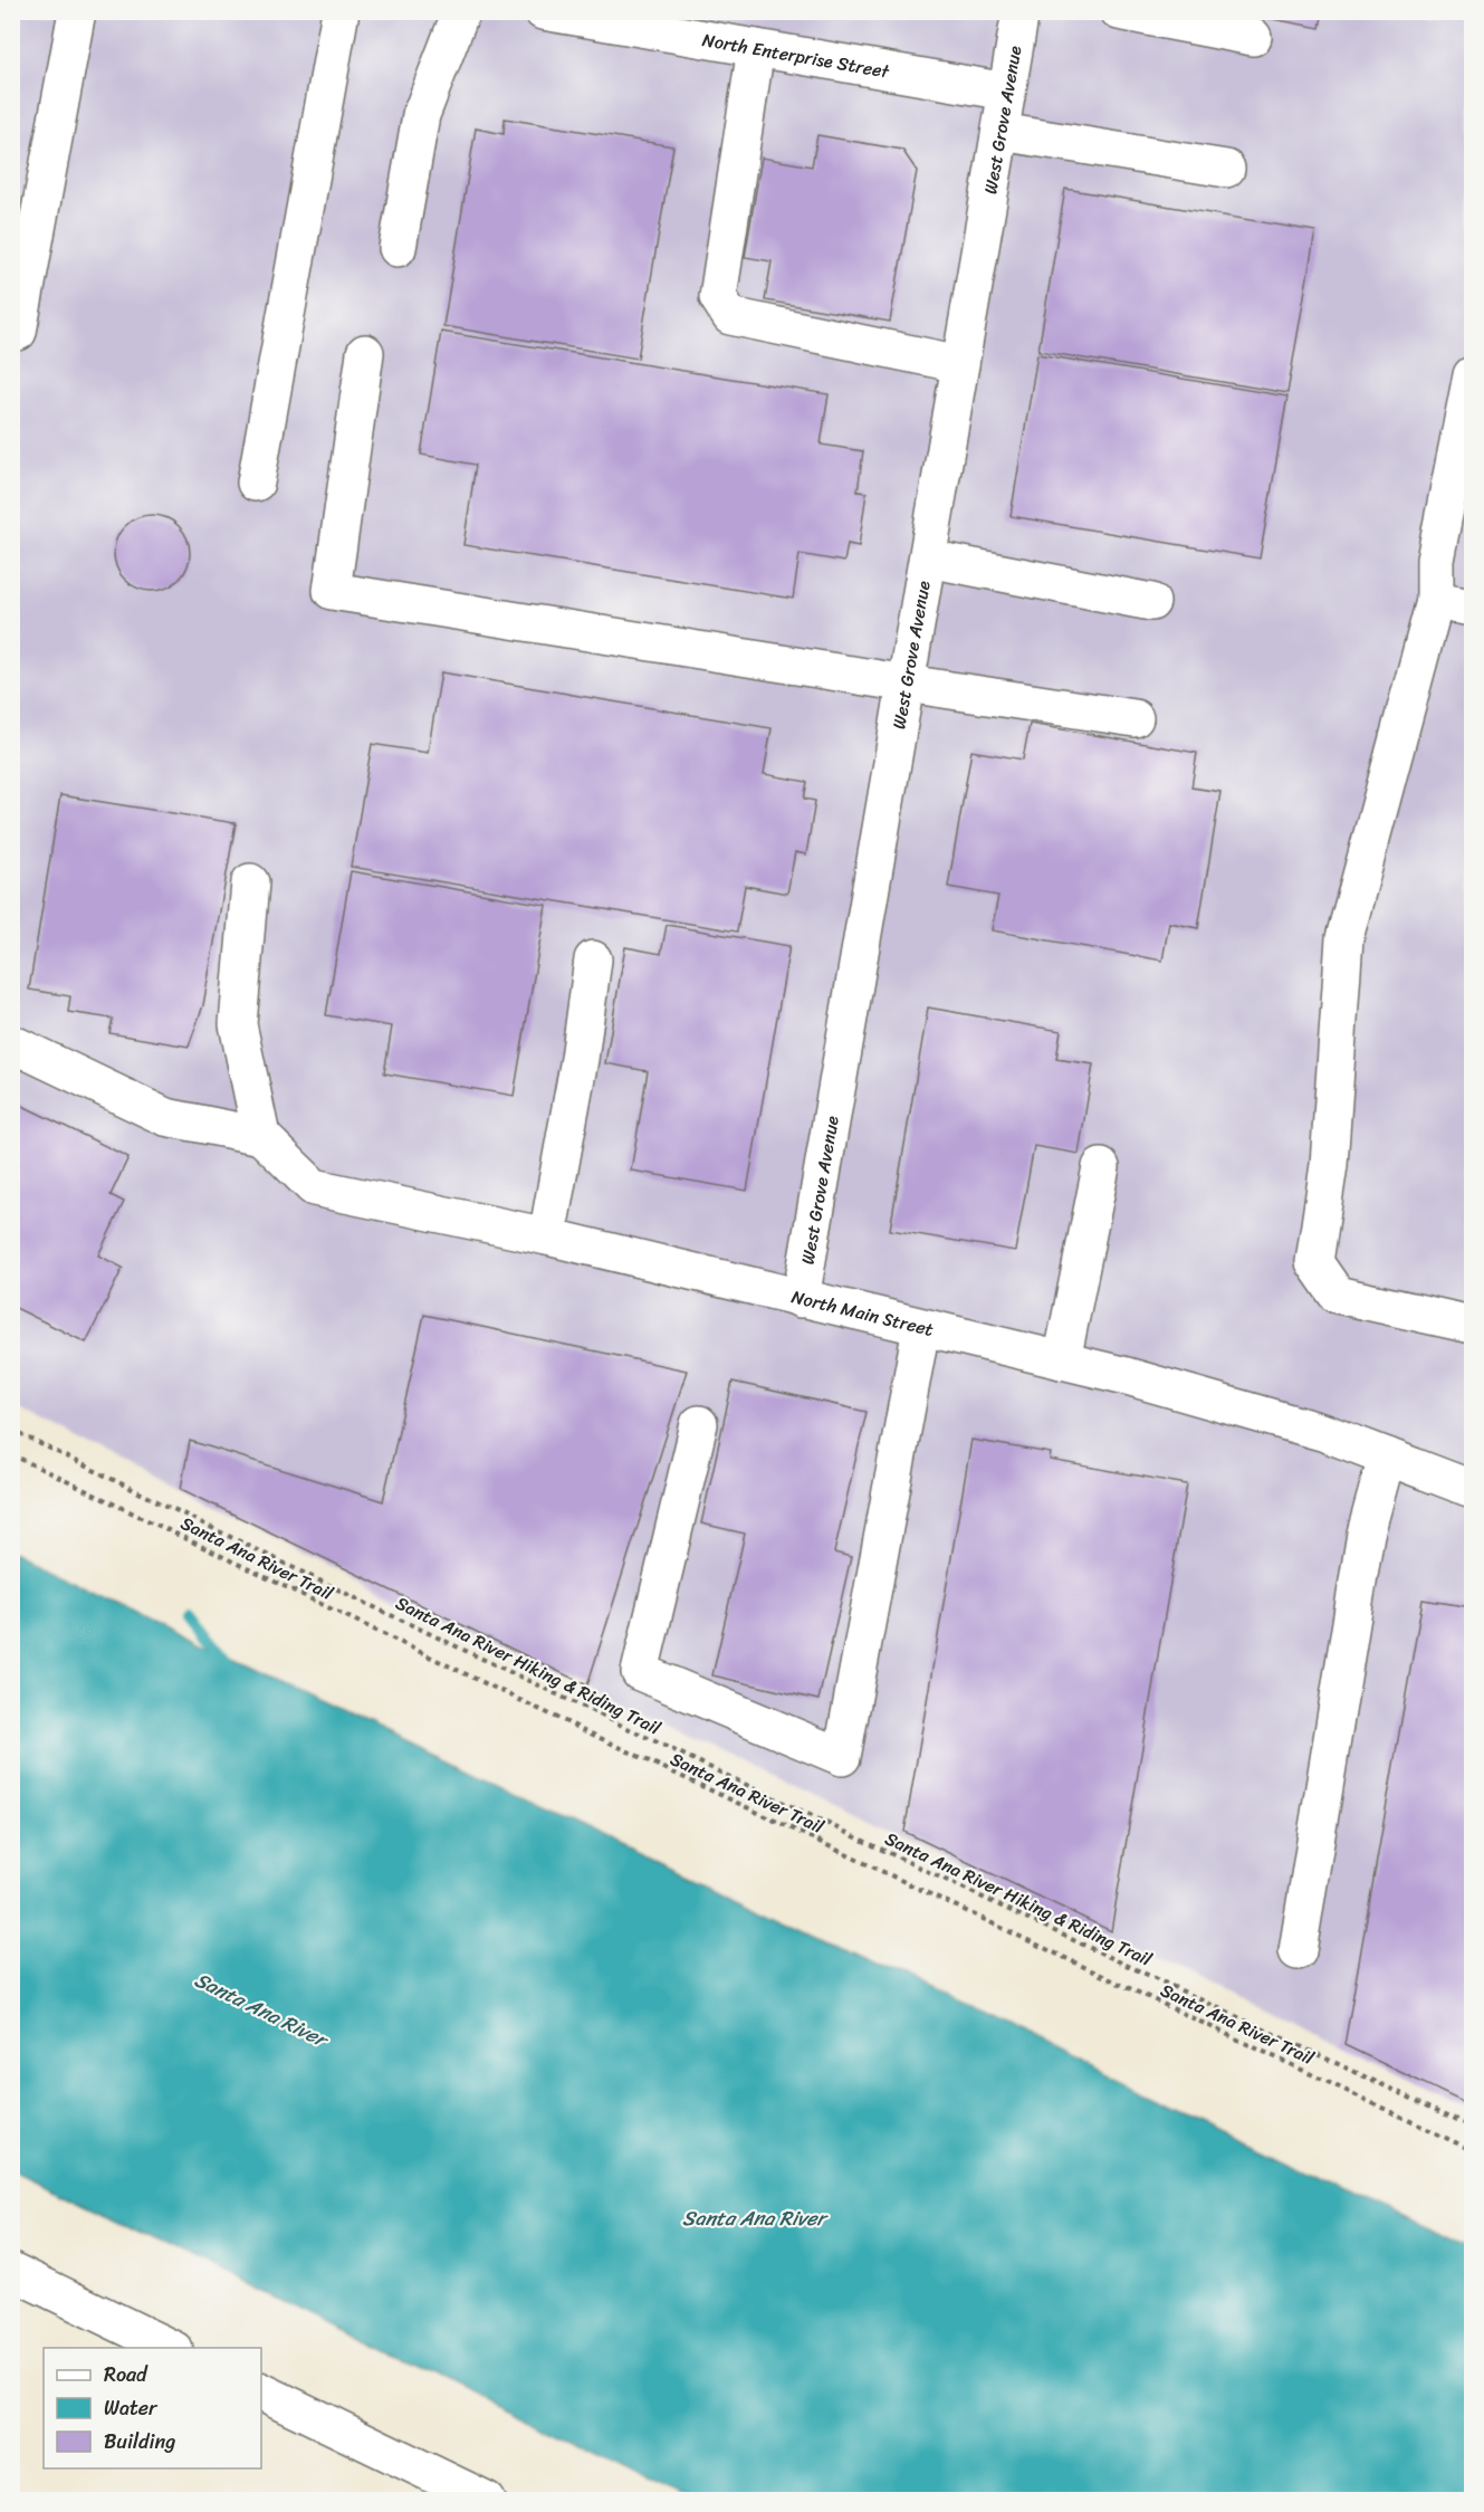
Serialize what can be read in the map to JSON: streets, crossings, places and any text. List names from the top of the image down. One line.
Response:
{"streets":{"street":["North Enterprise Street","West Grove Avenue","North Main Street"],"path":["Santa Ana River Trail","Santa Ana River Hiking & Riding Trail"]},"crossings":[["North Enterprise Street","West Grove Avenue"],["West Grove Avenue","North Main Street"]],"water":["Santa Ana River"],"legend":["Road","Water","Building"]}
